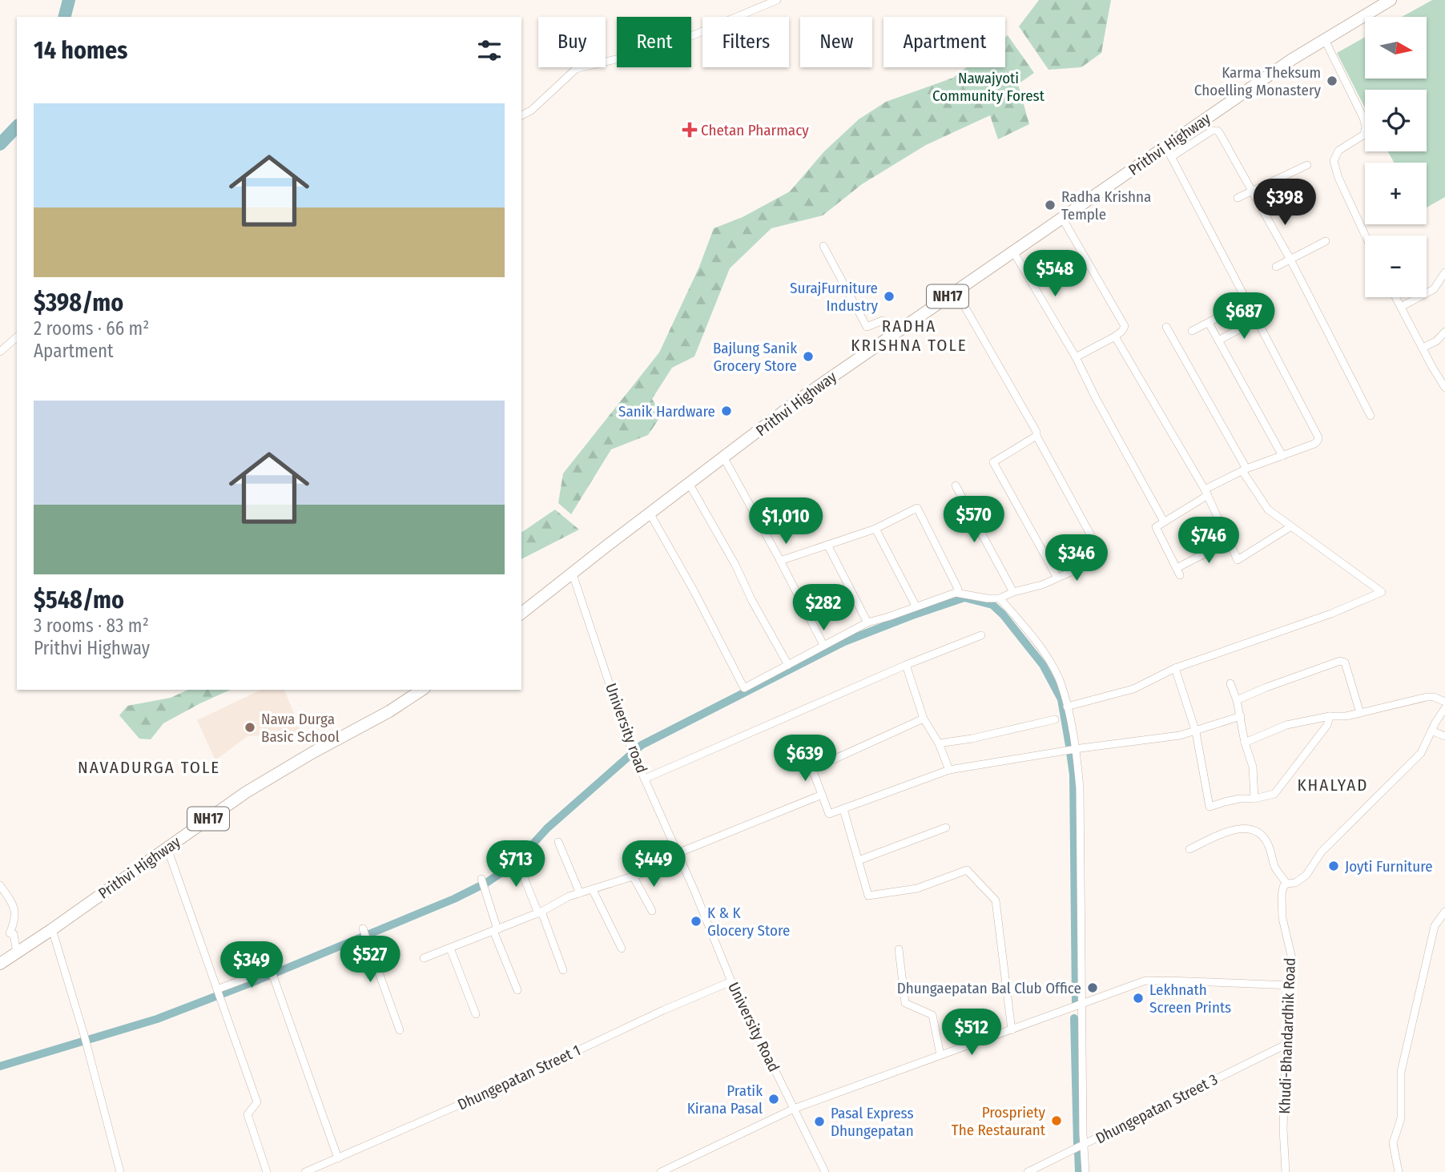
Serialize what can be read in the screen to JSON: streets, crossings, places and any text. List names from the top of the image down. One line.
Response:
{"streets":{"highway":["Prithvi Highway","NH17"],"street":["University road","University Road","Khudi-Bhandardhik Road","Dhungepatan Street 1","Dhungepatan Street 3"]},"crossings":[["Prithvi Highway","University road"],["University road","University Road"],["University Road","Dhungepatan Street 1"],["Khudi-Bhandardhik Road","Dhungepatan Street 3"]],"districts":["RADHA KRISHNA TOLE","NAVADURGA TOLE","KHALYAD"],"parks":["Nawajyoti Community Forest"],"places":{"other":["Karma Theksum Choelling Monastery","Radha Krishna Temple","SurajFurniture Industry","Bajlung Sanik Grocery Store","Sanik Hardware","Nawa Durga Basic School","Joyti Furniture","K & K Glocery Store","Dhungaepatan Bal Club Office","Lekhnath Screen Prints","Pratik Kirana Pasal","Prospriety The Restaurant","Pasal Express Dhungepatan"],"health":["Chetan Pharmacy"]},"north":"right","page":{"map_buttons":["+","−"],"chip":["Buy","Rent","Filters","New","Apartment"],"heading":"14 homes","list":[{"name":"$398/mo","note":"2 rooms · 66 m² · Apartment"},{"name":"$548/mo","note":"3 rooms · 83 m² · Prithvi Highway"}],"price":["$398","$548","$687","$570","$1,010","$746","$346","$282","$639","$713","$449","$527","$349","$512"]}}
